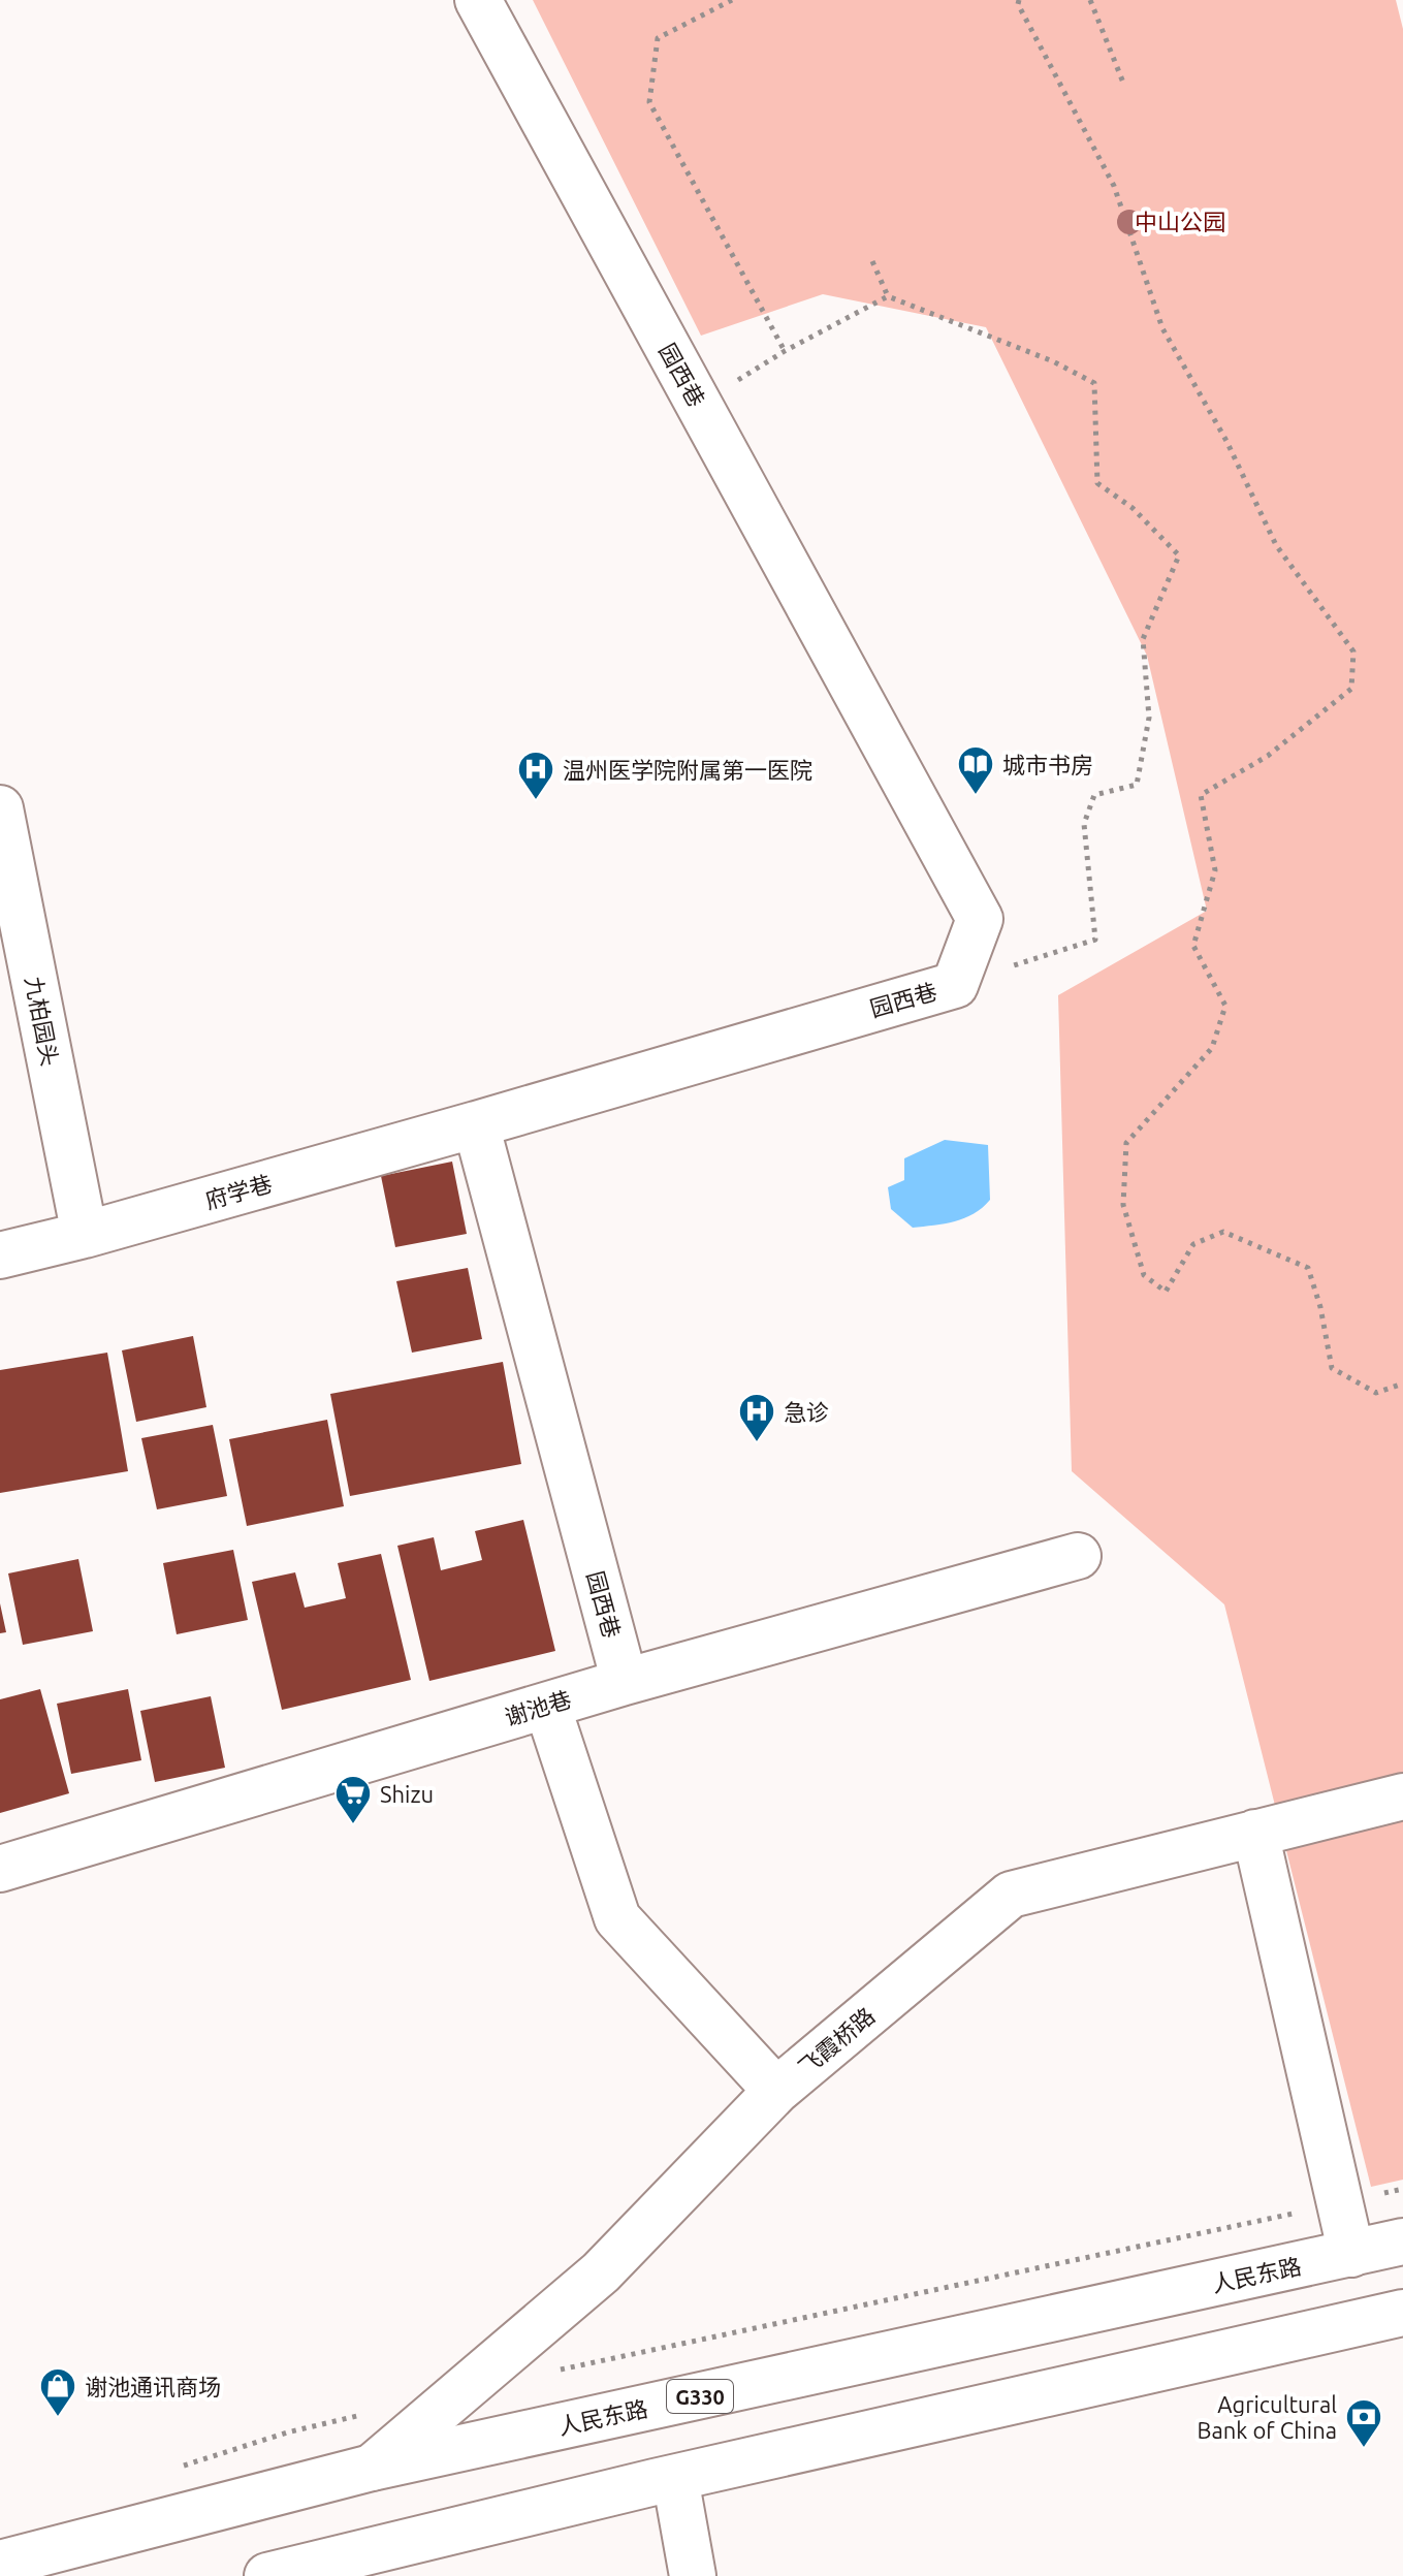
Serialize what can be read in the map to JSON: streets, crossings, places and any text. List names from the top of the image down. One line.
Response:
{"streets":{"main road":["园西巷","九柏园头","府学巷","谢池巷","飞霞桥路","人民东路","G330"]},"crossings":[["园西巷","府学巷"],["园西巷","谢池巷"],["九柏园头","府学巷"],["飞霞桥路","人民东路"]],"parks":["中山公园"],"places":{"library":["城市书房"],"hospital":["温州医学院附属第一医院","急诊"],"supermarket":["Shizu"],"shop":["谢池通讯商场"],"bank":["Agricultural Bank of China"]}}
